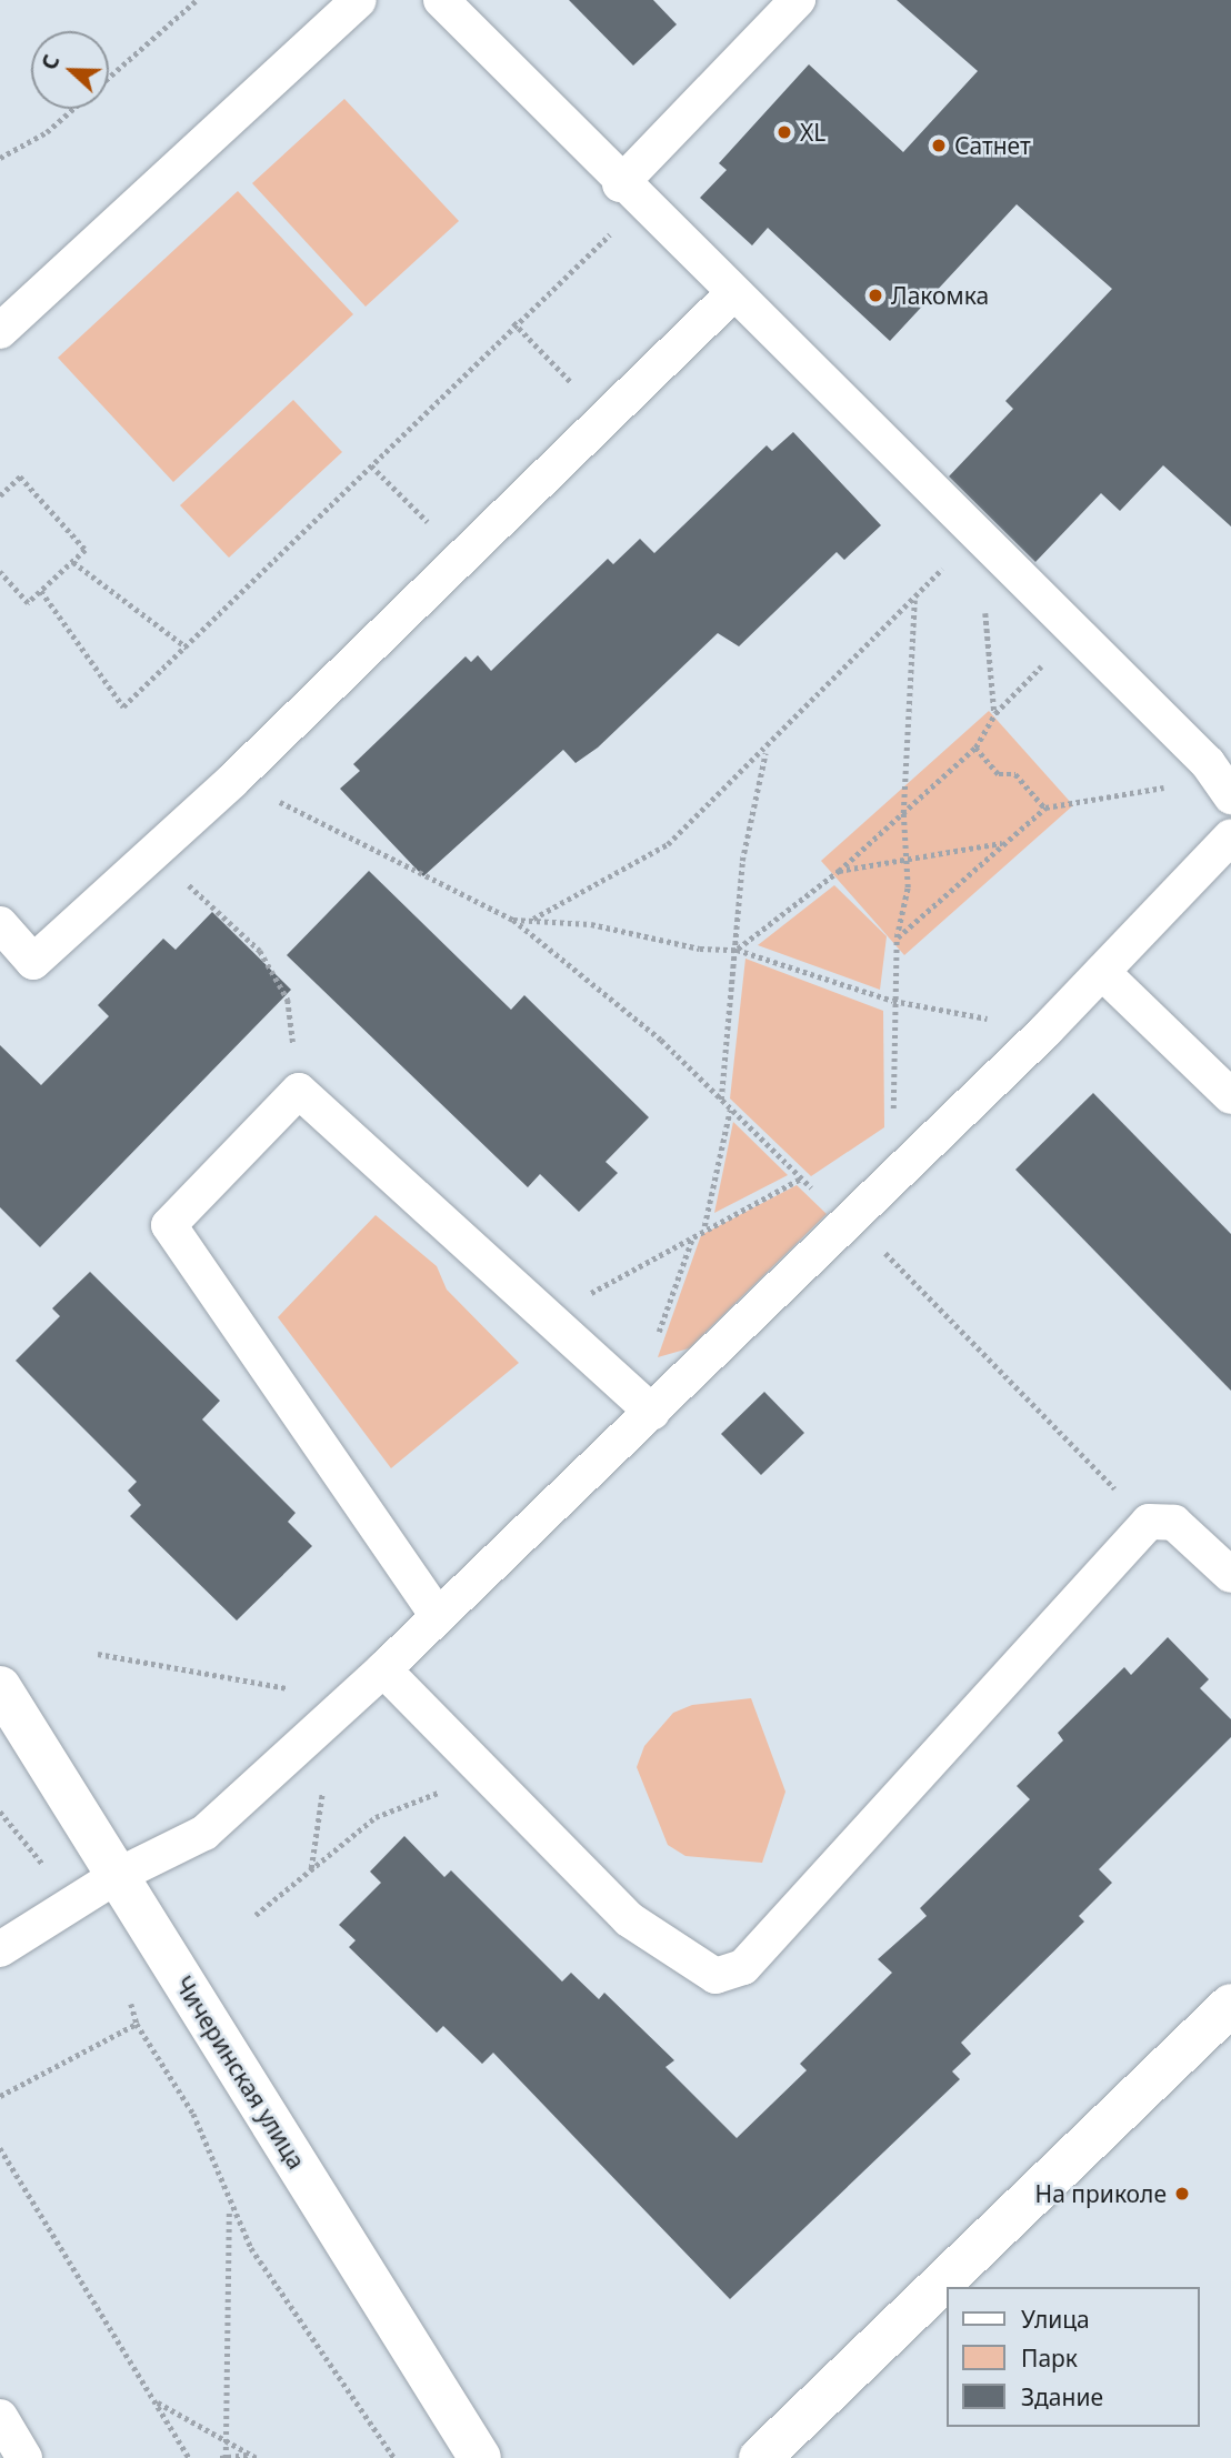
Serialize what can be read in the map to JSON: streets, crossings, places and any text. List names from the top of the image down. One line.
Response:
{"streets":{"main road":["Чичеринская улица"]},"places":["XL","Сатнет","Лакомка","На приколе"],"legend":["Улица","Парк","Здание"],"north":"left"}
